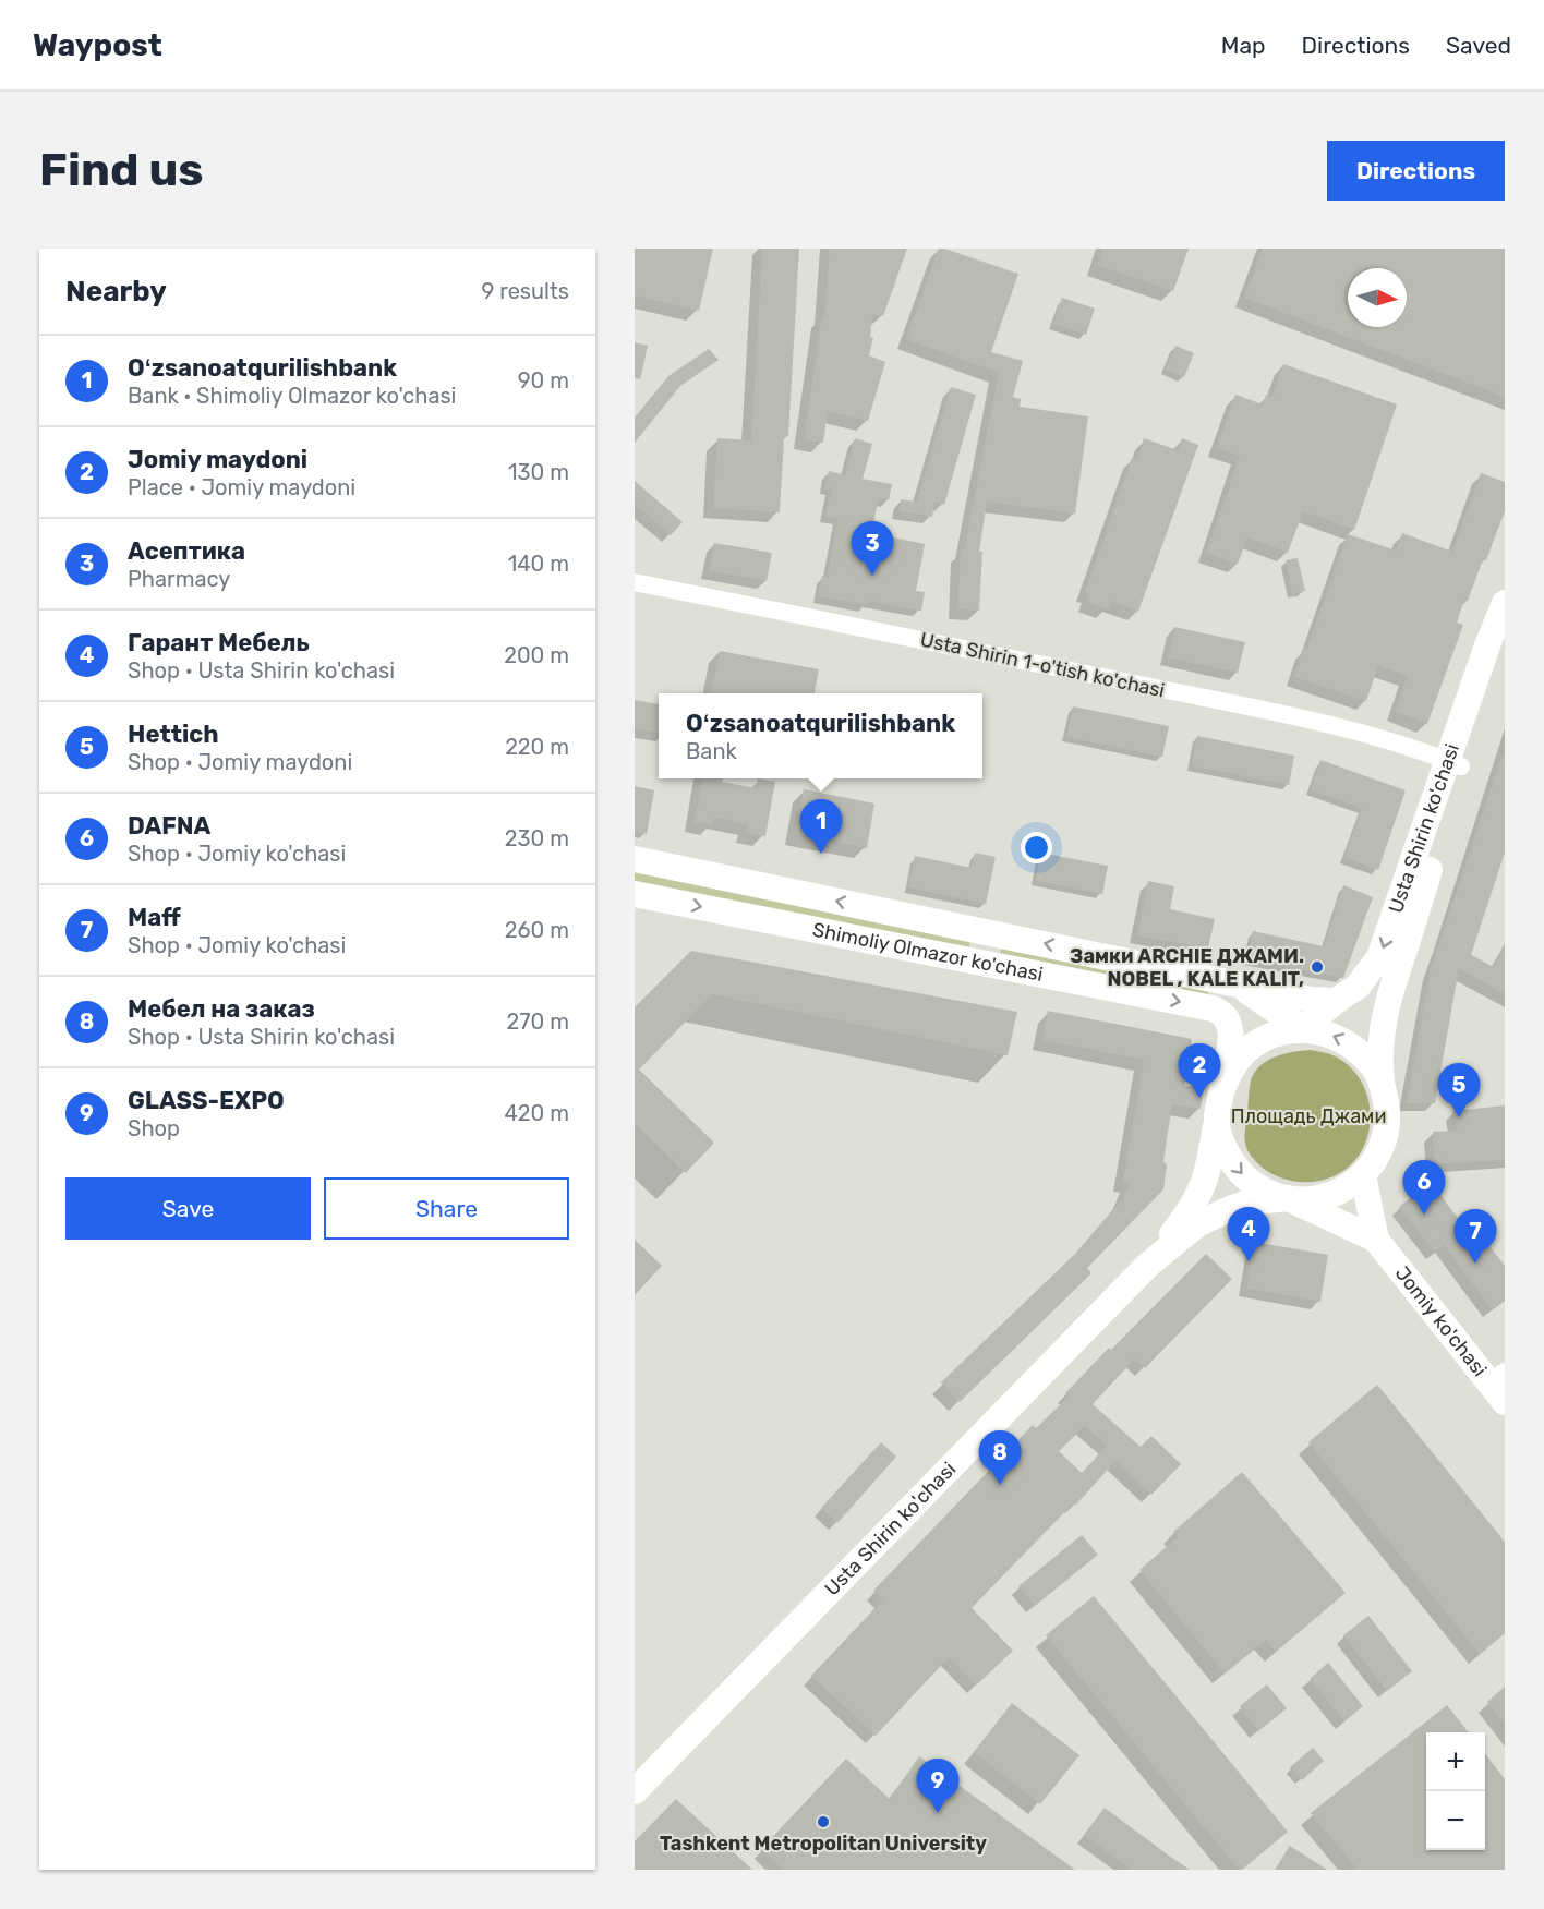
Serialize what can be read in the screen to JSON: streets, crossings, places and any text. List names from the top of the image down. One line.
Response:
{"streets":{"main road":["Usta Shirin ko'chasi","Shimoliy Olmazor ko'chasi","Jomiy ko'chasi"],"street":["Usta Shirin 1-o'tish ko'chasi"]},"crossings":[["Usta Shirin 1-o'tish ko'chasi","Usta Shirin ko'chasi"],["Usta Shirin ko'chasi","Shimoliy Olmazor ko'chasi"]],"parks":["Площадь Джами"],"places":["Замки ARCHIE ДЖАМИ. NOBEL , KALE KALIT,","Tashkent Metropolitan University"],"north":"right","page":{"header":"Waypost","nav":["Map","Directions","Saved"],"buttons":["Directions",["Save","Share"]],"title":"Find us","heading":["Nearby","9 results"],"list":[{"mark":"1","name":"Oʻzsanoatqurilishbank","note":"Bank · Shimoliy Olmazor ko'chasi","value":"90 m"},{"mark":"2","name":"Jomiy maydoni","note":"Place · Jomiy maydoni","value":"130 m"},{"mark":"3","name":"Асептика","note":"Pharmacy","value":"140 m"},{"mark":"4","name":"Гарант Мебель","note":"Shop · Usta Shirin ko'chasi","value":"200 m"},{"mark":"5","name":"Hettich","note":"Shop · Jomiy maydoni","value":"220 m"},{"mark":"6","name":"DAFNA","note":"Shop · Jomiy ko'chasi","value":"230 m"},{"mark":"7","name":"Maff","note":"Shop · Jomiy ko'chasi","value":"260 m"},{"mark":"8","name":"Мебел на заказ","note":"Shop · Usta Shirin ko'chasi","value":"270 m"},{"mark":"9","name":"GLASS-EXPO","note":"Shop","value":"420 m"}],"pins":["3","1","2","5","6","4","7","8","9"],"popup":["Oʻzsanoatqurilishbank","Bank"],"map_buttons":["+","−"]}}
